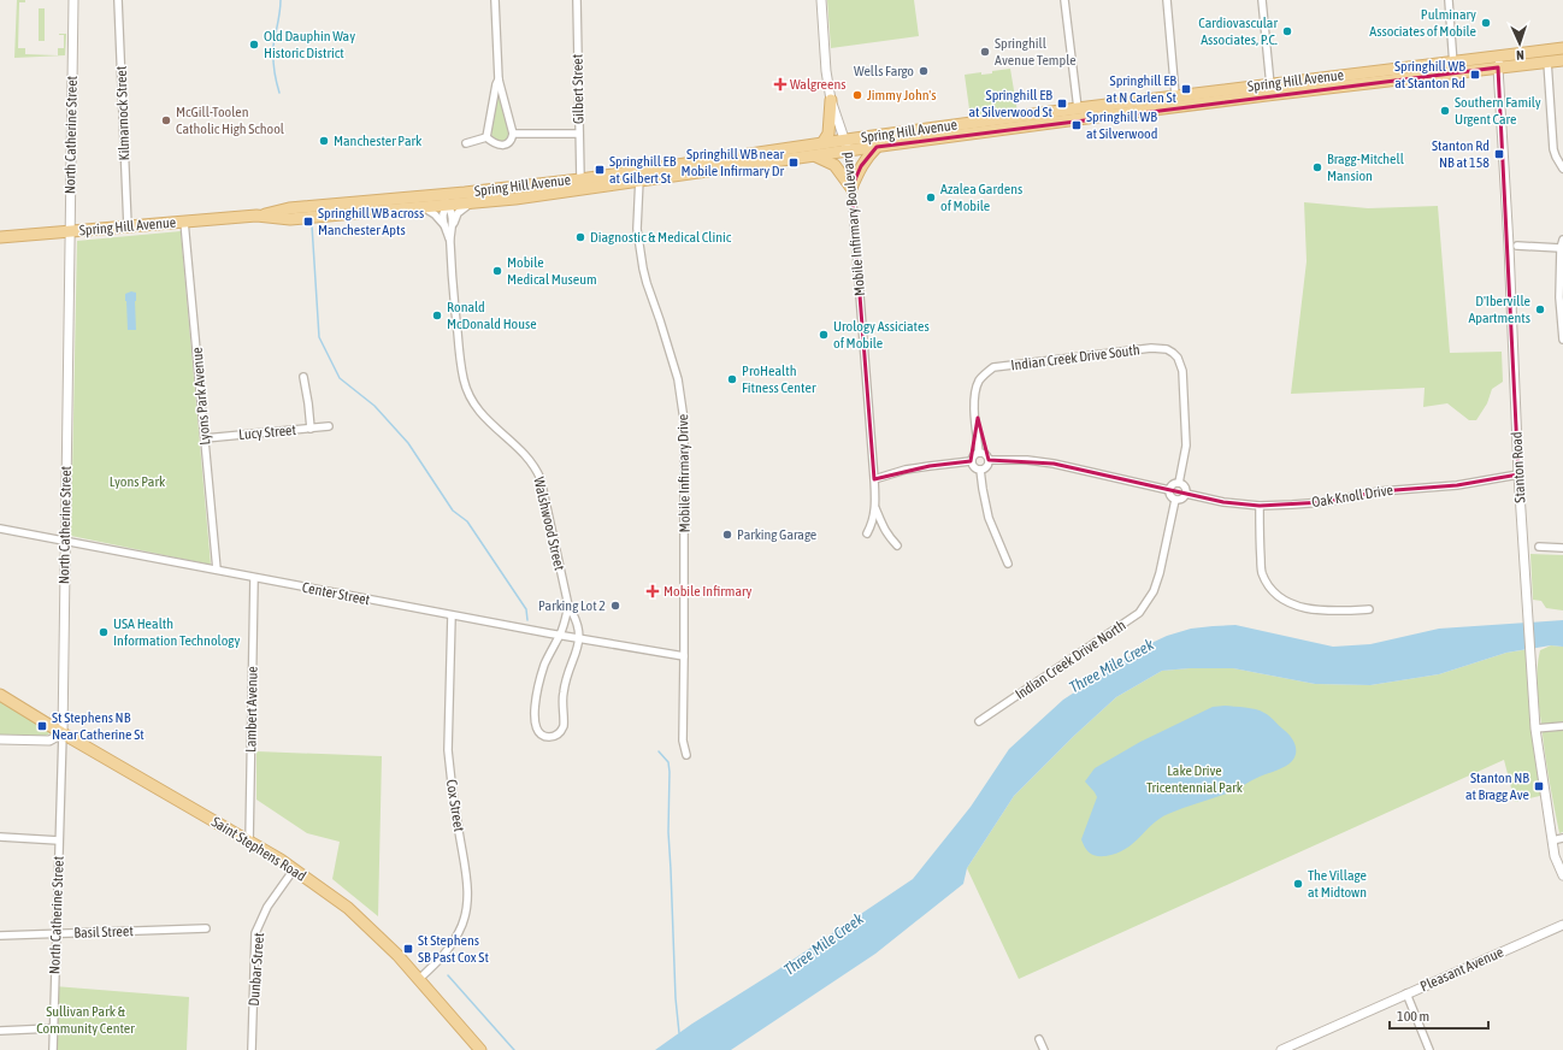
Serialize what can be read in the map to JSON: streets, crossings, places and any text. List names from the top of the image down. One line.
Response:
{"streets":{"main road":["Spring Hill Avenue","Saint Stephens Road"],"street":["Gilbert Street","Kilmarnock Street","North Catherine Street","Mobile Infirmary Boulevard","Indian Creek Drive South","Lyons Park Avenue","Lucy Street","Stanton Road","Mobile Infirmary Drive","Oak Knoll Drive","Walshwood Street","Center Street","Indian Creek Drive North","Lambert Avenue","Cox Street","Basil Street","Dunbar Street","Pleasant Avenue"]},"crossings":[["Spring Hill Avenue","Gilbert Street"],["Spring Hill Avenue","Kilmarnock Street"],["Spring Hill Avenue","North Catherine Street"],["Spring Hill Avenue","Mobile Infirmary Boulevard"],["Spring Hill Avenue","Lyons Park Avenue"],["Spring Hill Avenue","Stanton Road"],["Spring Hill Avenue","Mobile Infirmary Drive"],["Spring Hill Avenue","Walshwood Street"],["North Catherine Street","Center Street"],["North Catherine Street","Saint Stephens Road"],["North Catherine Street","Basil Street"],["Indian Creek Drive South","Oak Knoll Drive"],["Indian Creek Drive South","Indian Creek Drive North"],["Lyons Park Avenue","Lucy Street"],["Lyons Park Avenue","Center Street"],["Stanton Road","Oak Knoll Drive"],["Mobile Infirmary Drive","Center Street"],["Oak Knoll Drive","Indian Creek Drive North"],["Walshwood Street","Center Street"],["Center Street","Lambert Avenue"],["Center Street","Cox Street"],["Lambert Avenue","Saint Stephens Road"],["Cox Street","Saint Stephens Road"],["Saint Stephens Road","Dunbar Street"]],"water":["Three Mile Creek"],"parks":["Lyons Park","Lake Drive Tricentennial Park","Sullivan Park & Community Center"],"places":{"other":["Pulminary Associates of Mobile","Cardiovascular Associates, P.C.","Old Dauphin Way Historic District","Springhill Avenue Temple","Wells Fargo","Jimmy John's","Southern Family Urgent Care","McGill-Toolen Catholic High School","Manchester Park","Bragg-Mitchell Mansion","Azalea Gardens of Mobile","Diagnostic & Medical Clinic","Mobile Medical Museum","D'Iberville Apartments","Ronald McDonald House","Urology Assiciates of Mobile","ProHealth Fitness Center","Parking Garage","Parking Lot 2","USA Health Information Technology","The Village at Midtown"],"transit":["Springhill WB at Stanton Rd","Springhill EB at N Carlen St","Springhill EB at Silverwood St","Springhill WB at Silverwood","Stanton Rd NB at 158","Springhill WB near Mobile Infirmary Dr","Springhill EB at Gilbert St","Springhill WB across Manchester Apts","St Stephens NB Near Catherine St","Stanton NB at Bragg Ave","St Stephens SB Past Cox St"],"health":["Walgreens","Mobile Infirmary"]},"scale_bar":"100 m","north":"bottom"}
